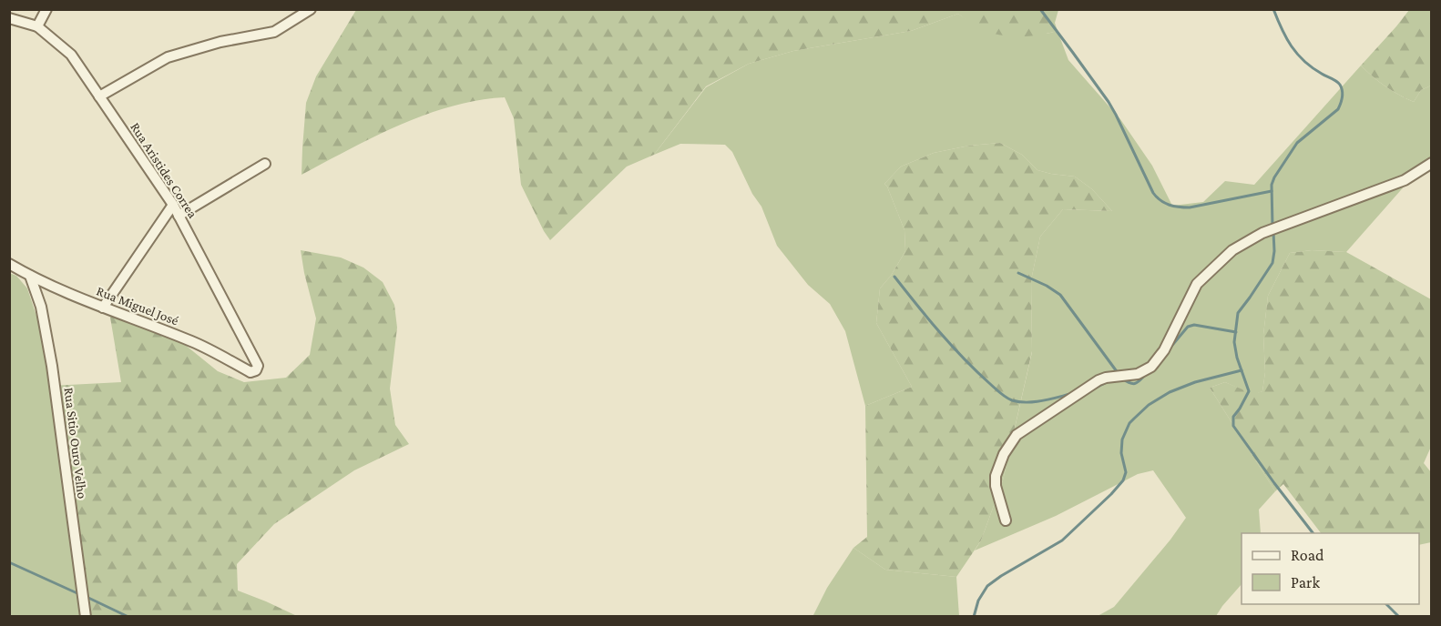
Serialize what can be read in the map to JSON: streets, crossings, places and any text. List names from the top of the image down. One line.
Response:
{"streets":{"street":["Rua Aristides Correa","Rua Miguel José","Rua Sitio Ouro Velho"]},"crossings":[["Rua Aristides Correa","Rua Miguel José"],["Rua Miguel José","Rua Sitio Ouro Velho"]],"legend":["Road","Park"]}
